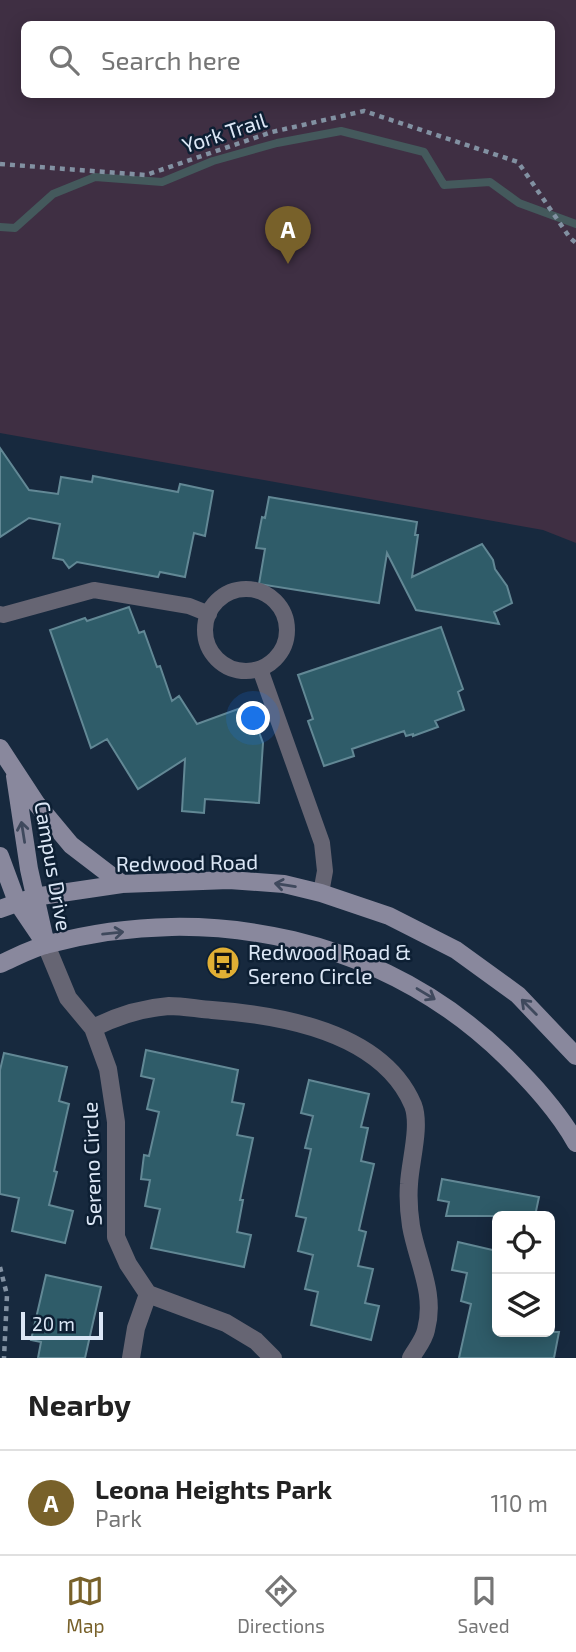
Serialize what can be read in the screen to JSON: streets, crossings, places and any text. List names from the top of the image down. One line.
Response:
{"streets":{"main road":["Redwood Road","Campus Drive"],"street":["Sereno Circle"],"path":["York Trail"]},"crossings":[["Redwood Road","Campus Drive"],["Campus Drive","Sereno Circle"]],"places":{"bus stop":["Redwood Road & Sereno Circle"]},"scale_bar":"20 m","page":{"search":"Search here","pins":"A","scale":"20 m","heading":"Nearby","list":[{"mark":"A","name":"Leona Heights Park","note":"Park","value":"110 m"}],"nav":["Map","Directions","Saved"]}}
